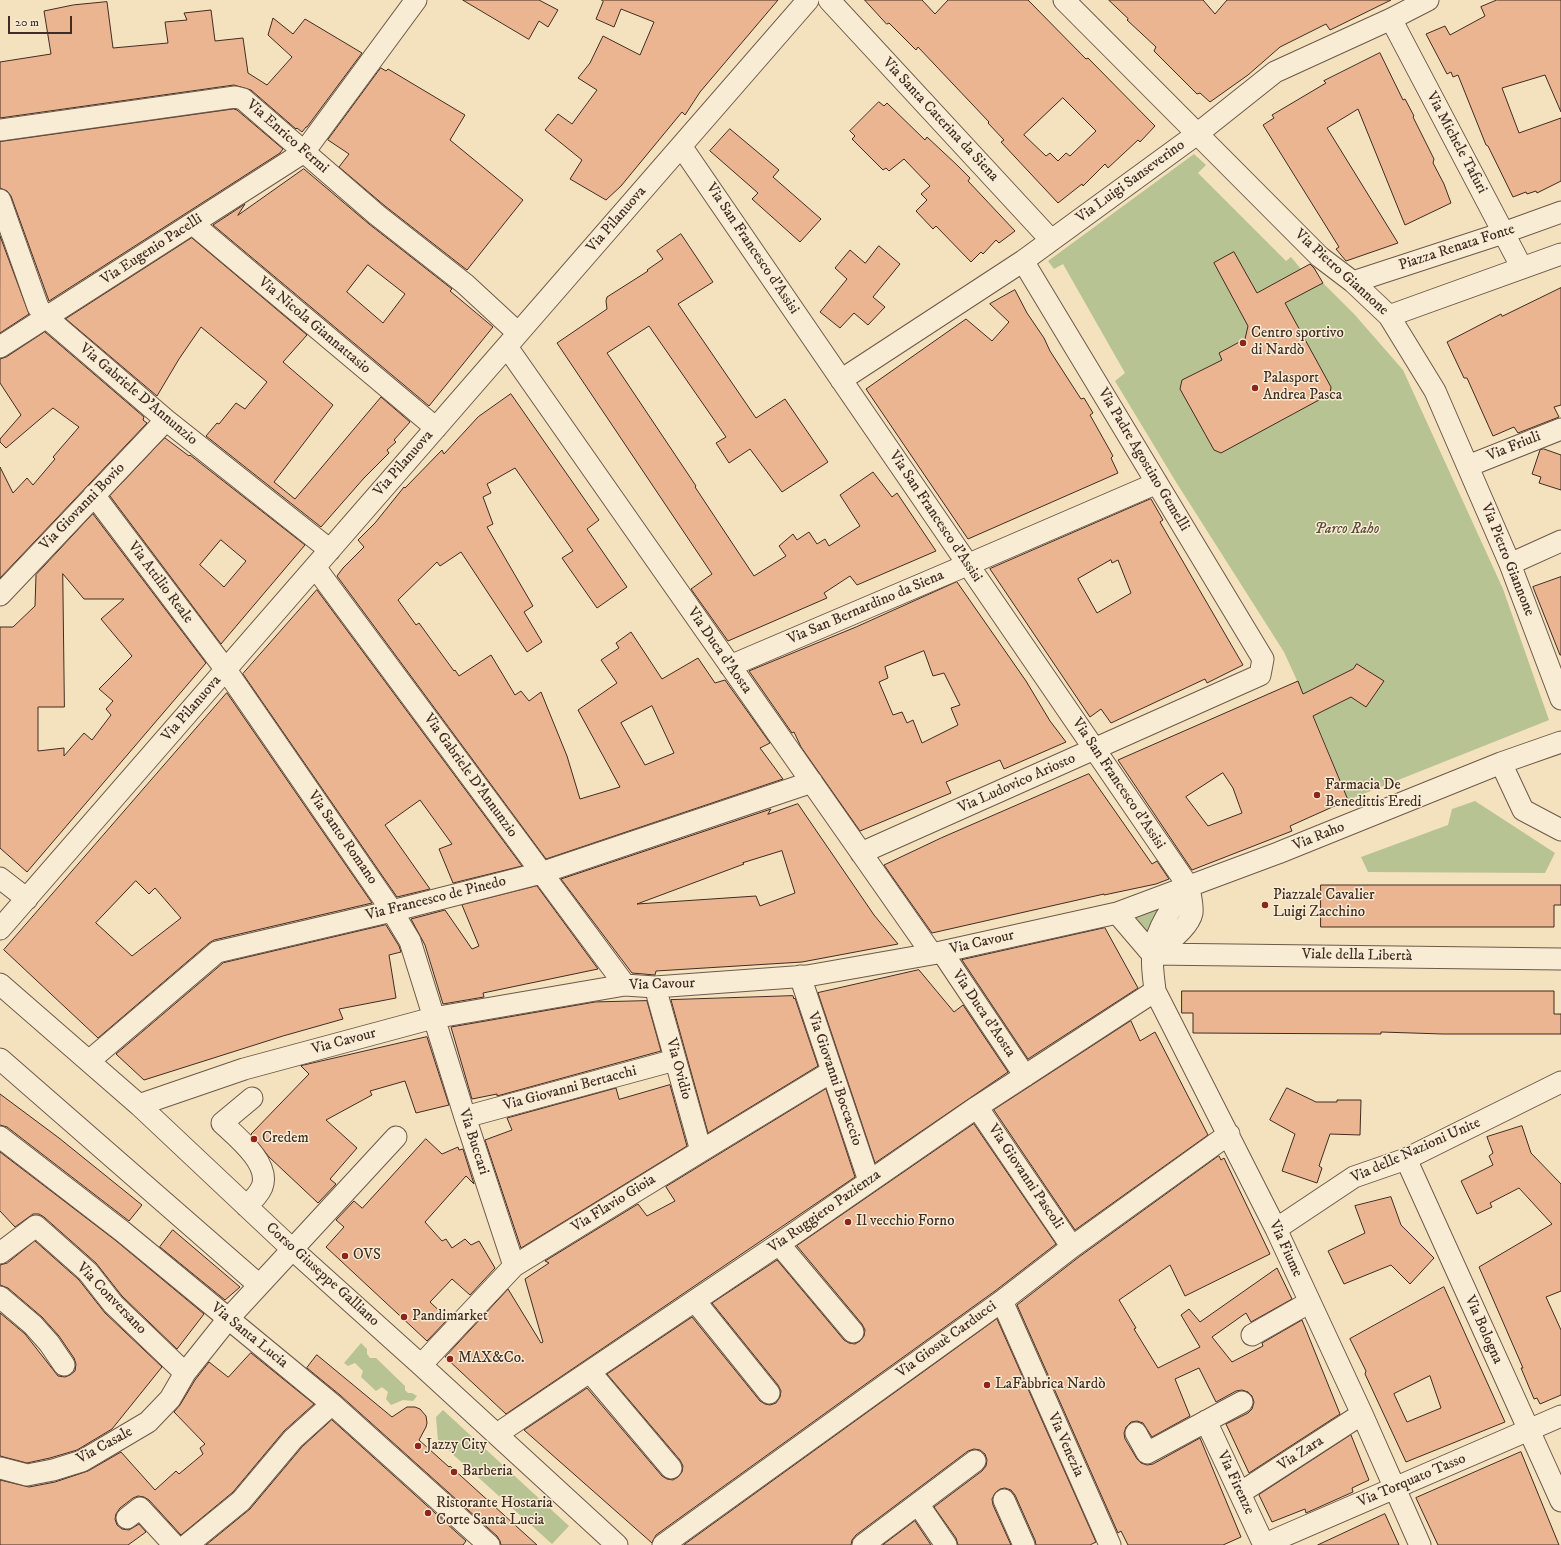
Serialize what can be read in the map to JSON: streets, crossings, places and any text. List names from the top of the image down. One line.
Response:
{"streets":{"street":["Via Santa Caterina da Siena","Via Enrico Fermi","Via Michele Tafuri","Via Luigi Sanseverino","Via Pilanuova","Piazza Renata Fonte","Via San Francesco d'Assisi","Via Eugenio Pacelli","Via Pietro Giannone","Via Nicola Giannattasio","Via Gabriele D'Annunzio","Via Friuli","Via Padre Agostino Gemelli","Via Giovanni Bovio","Via Attilio Reale","Via San Bernardino da Siena","Via Duca d'Aosta","Via Ludovico Ariosto","Via Raho","Via Santo Romano","Via Francesco de Pinedo","Via Cavour","Viale della Libertà","Via Ovidio","Via Giovanni Boccaccio","Via Giovanni Bertacchi","Via Buccari","Via delle Nazioni Unite","Via Giovanni Pascoli","Via Flavio Gioia","Via Ruggiero Pazienza","Via Fiume","Corso Giuseppe Galliano","Via Conversano","Via Bologna","Via Santa Lucia","Via Giosuè Carducci","Via Venezia","Via Casale","Via Zara","Via Torquato Tasso","Via Firenze"]},"crossings":[["Via Santa Caterina da Siena","Via Luigi Sanseverino"],["Via Enrico Fermi","Via Pilanuova"],["Via Enrico Fermi","Via Eugenio Pacelli"],["Via Enrico Fermi","Via Duca d'Aosta"],["Via Michele Tafuri","Via Luigi Sanseverino"],["Via Michele Tafuri","Piazza Renata Fonte"],["Via Luigi Sanseverino","Via San Francesco d'Assisi"],["Via Luigi Sanseverino","Via Pietro Giannone"],["Via Luigi Sanseverino","Via Padre Agostino Gemelli"],["Via Pilanuova","Via San Francesco d'Assisi"],["Via Pilanuova","Via Nicola Giannattasio"],["Via Pilanuova","Via Gabriele D'Annunzio"],["Via Pilanuova","Via Attilio Reale"],["Via Pilanuova","Via Duca d'Aosta"],["Via Pilanuova","Via Santo Romano"],["Piazza Renata Fonte","Via Pietro Giannone"],["Via San Francesco d'Assisi","Via San Bernardino da Siena"],["Via San Francesco d'Assisi","Via Ludovico Ariosto"],["Via San Francesco d'Assisi","Via Raho"],["Via San Francesco d'Assisi","Via Cavour"],["Via Eugenio Pacelli","Via Nicola Giannattasio"],["Via Eugenio Pacelli","Via Gabriele D'Annunzio"],["Via Pietro Giannone","Via Friuli"],["Via Gabriele D'Annunzio","Via Giovanni Bovio"],["Via Gabriele D'Annunzio","Via Francesco de Pinedo"],["Via Gabriele D'Annunzio","Via Cavour"],["Via Padre Agostino Gemelli","Via San Bernardino da Siena"],["Via Padre Agostino Gemelli","Via Ludovico Ariosto"],["Via Giovanni Bovio","Via Attilio Reale"],["Via Attilio Reale","Via Santo Romano"],["Via San Bernardino da Siena","Via Duca d'Aosta"],["Via Duca d'Aosta","Via Ludovico Ariosto"],["Via Duca d'Aosta","Via Francesco de Pinedo"],["Via Duca d'Aosta","Via Cavour"],["Via Duca d'Aosta","Via Ruggiero Pazienza"],["Via Raho","Via Cavour"],["Via Santo Romano","Via Francesco de Pinedo"],["Via Santo Romano","Via Cavour"],["Via Santo Romano","Via Buccari"],["Via Francesco de Pinedo","Corso Giuseppe Galliano"],["Via Cavour","Via Ovidio"],["Via Cavour","Via Giovanni Boccaccio"],["Via Cavour","Via Buccari"],["Via Cavour","Corso Giuseppe Galliano"],["Viale della Libertà","Via Fiume"],["Via Ovidio","Via Giovanni Bertacchi"],["Via Ovidio","Via Flavio Gioia"],["Via Giovanni Boccaccio","Via Flavio Gioia"],["Via Giovanni Boccaccio","Via Ruggiero Pazienza"],["Via Giovanni Bertacchi","Via Buccari"],["Via Buccari","Via Flavio Gioia"],["Via delle Nazioni Unite","Via Fiume"],["Via delle Nazioni Unite","Via Bologna"],["Via Giovanni Pascoli","Via Ruggiero Pazienza"],["Via Giovanni Pascoli","Via Giosuè Carducci"],["Via Flavio Gioia","Corso Giuseppe Galliano"],["Via Ruggiero Pazienza","Via Fiume"],["Via Ruggiero Pazienza","Corso Giuseppe Galliano"],["Via Fiume","Via Giosuè Carducci"],["Via Fiume","Via Zara"],["Via Fiume","Via Torquato Tasso"],["Corso Giuseppe Galliano","Via Casale"],["Via Conversano","Via Casale"],["Via Bologna","Via Torquato Tasso"],["Via Santa Lucia","Via Casale"],["Via Giosuè Carducci","Via Venezia"],["Via Zara","Via Firenze"],["Via Torquato Tasso","Via Firenze"]],"parks":["Parco Raho"],"places":["Centro sportivo di Nardò","Palasport Andrea Pasca","Farmacia De Benedittis Eredi","Piazzale Cavalier Luigi Zacchino","Credem","Il vecchio Forno","OVS","Pandimarket","MAX&Co.","LaFabbrica Nardò","Jazzy City","Barberia","Ristorante Hostaria Corte Santa Lucia"],"scale_bar":"20 m"}
